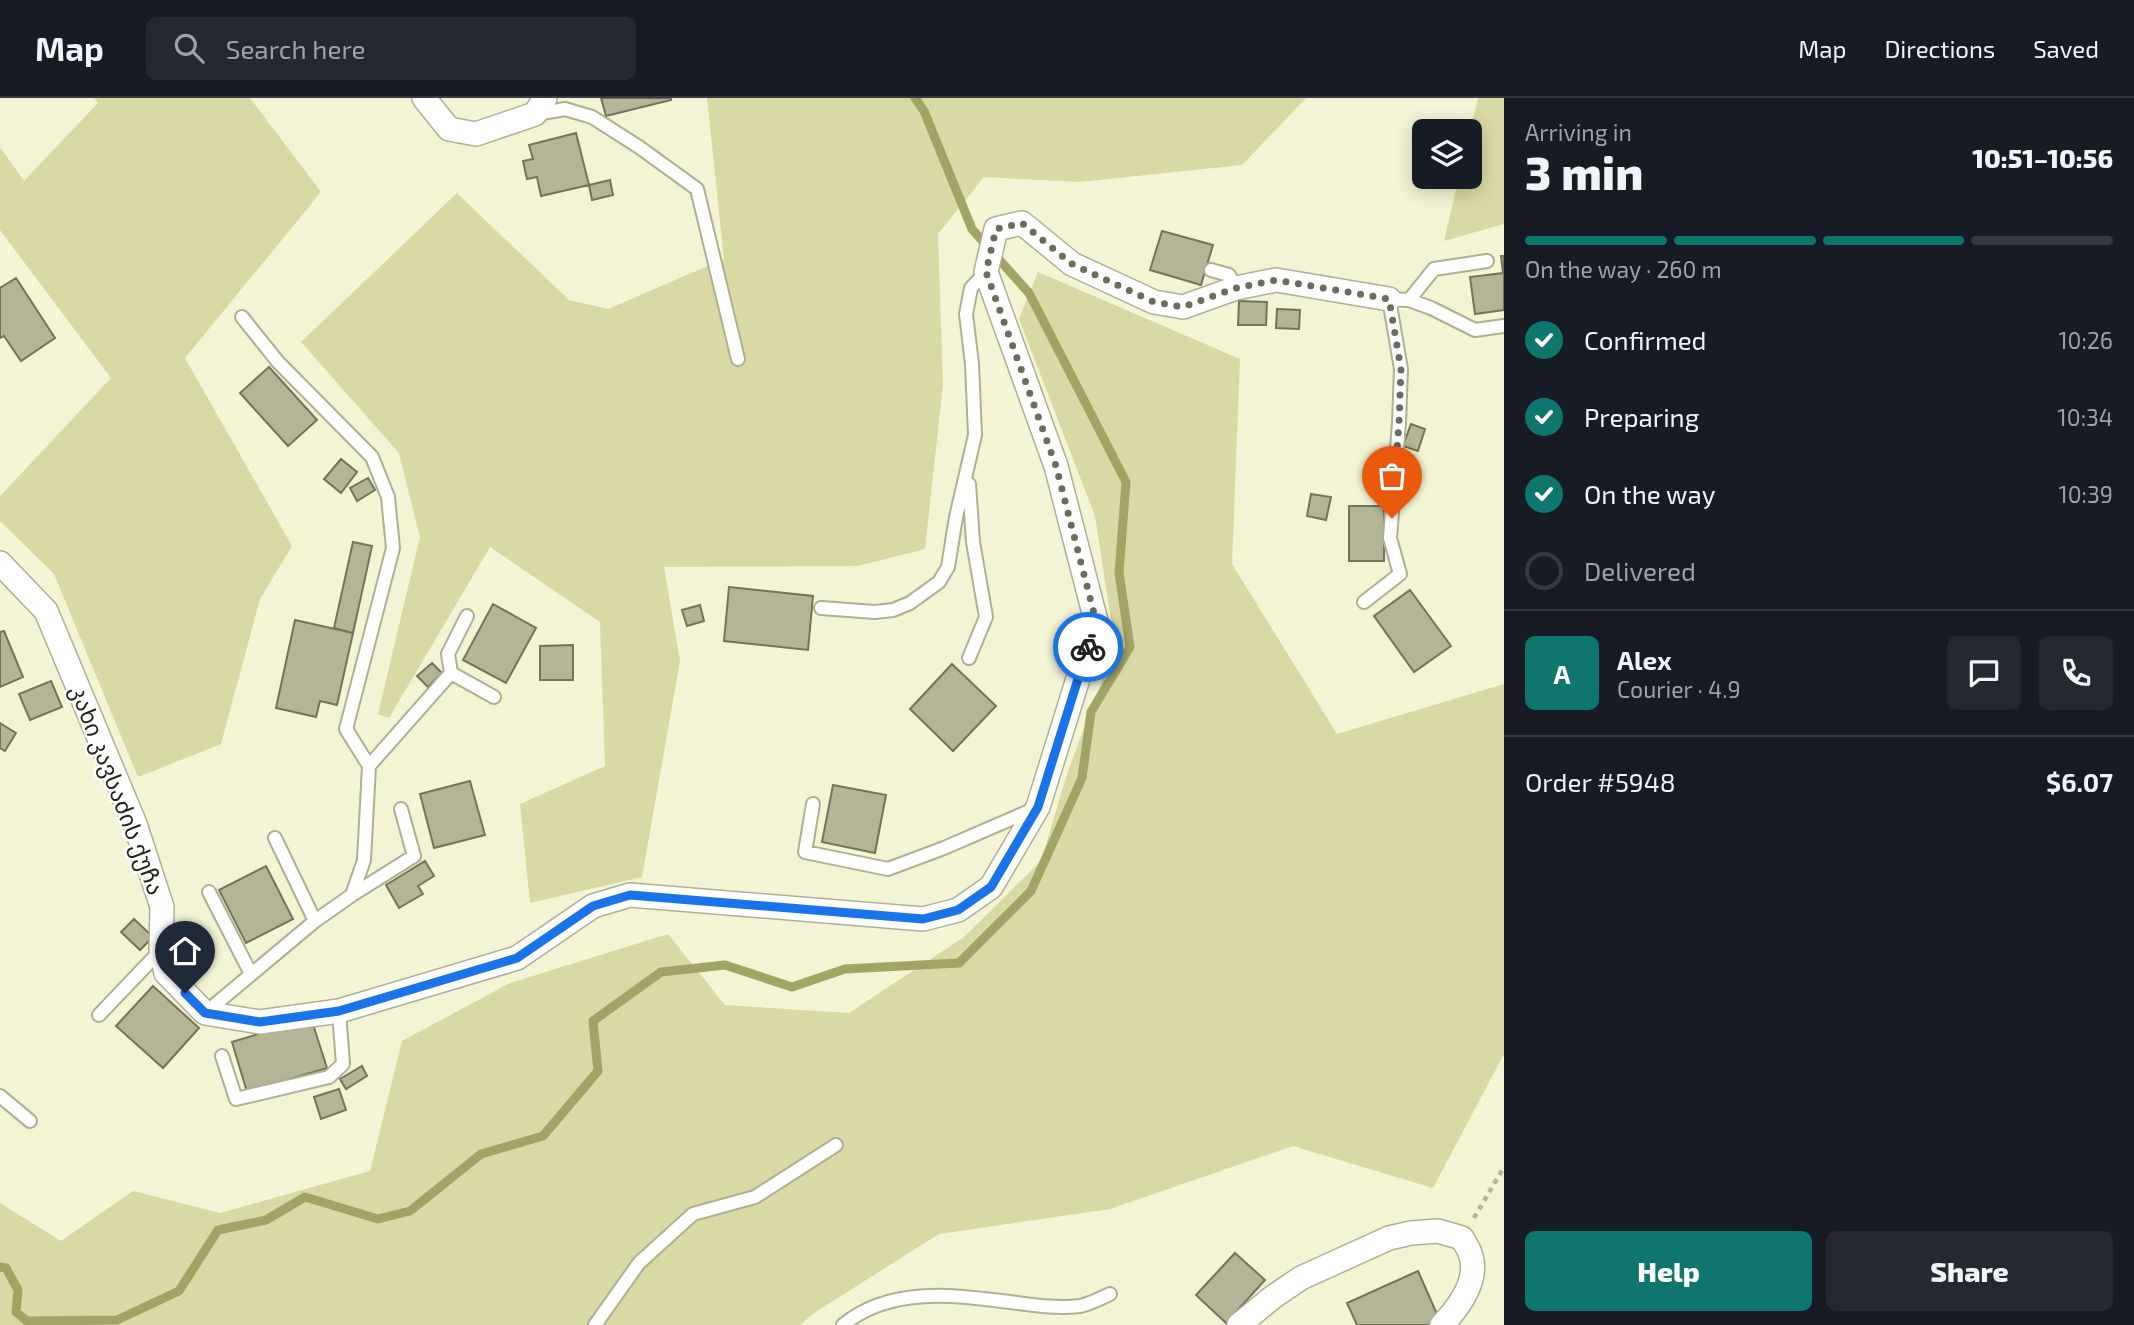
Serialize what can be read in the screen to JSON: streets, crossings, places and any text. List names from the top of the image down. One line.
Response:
{"streets":{"street":["კახი კავსაძის ქუჩა"]},"page":{"header":"Map","search":"Search here","nav":["Map","Directions","Saved"],"heading":["3 min","Arriving in","10:51–10:56"],"panel":["Alex","Courier · 4.9","Order #5948","$6.07"],"bar":"On the way · 260 m","list":[["Confirmed","10:26"],["Preparing","10:34"],["On the way","10:39"],"Delivered"],"round":"A","buttons":["Help","Share"]}}
